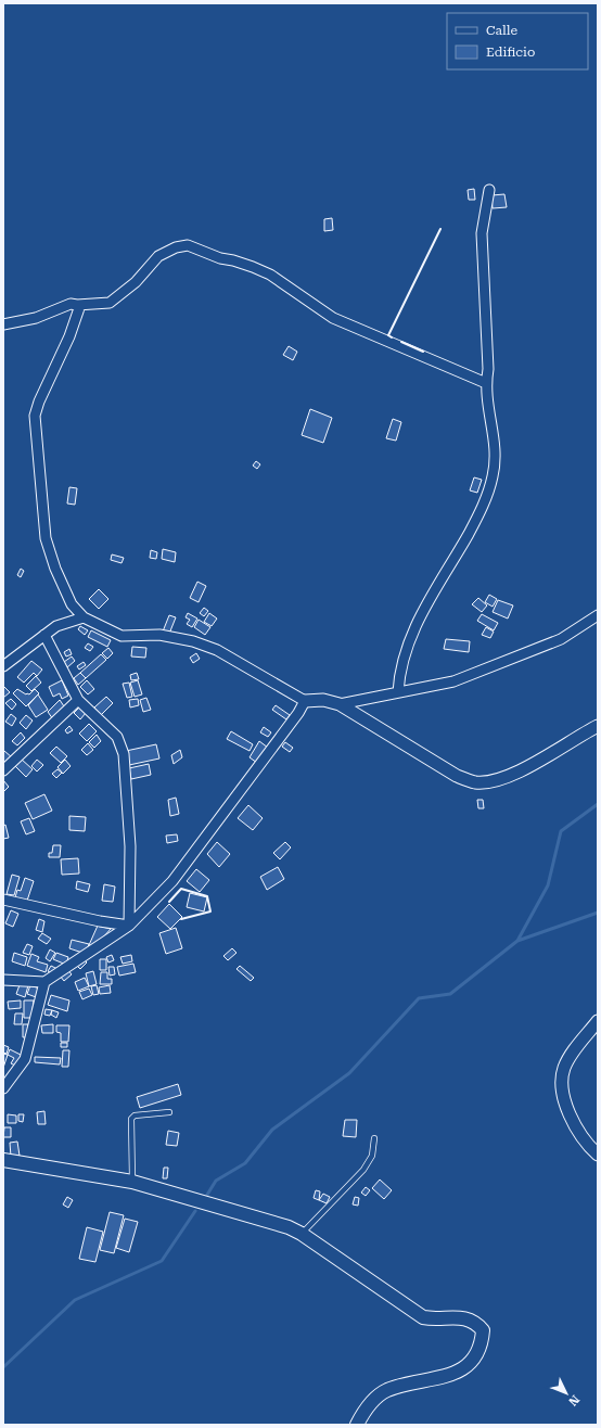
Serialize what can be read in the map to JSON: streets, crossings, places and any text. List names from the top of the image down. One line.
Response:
{"legend":["Calle","Edificio"],"north":"bottom right"}
